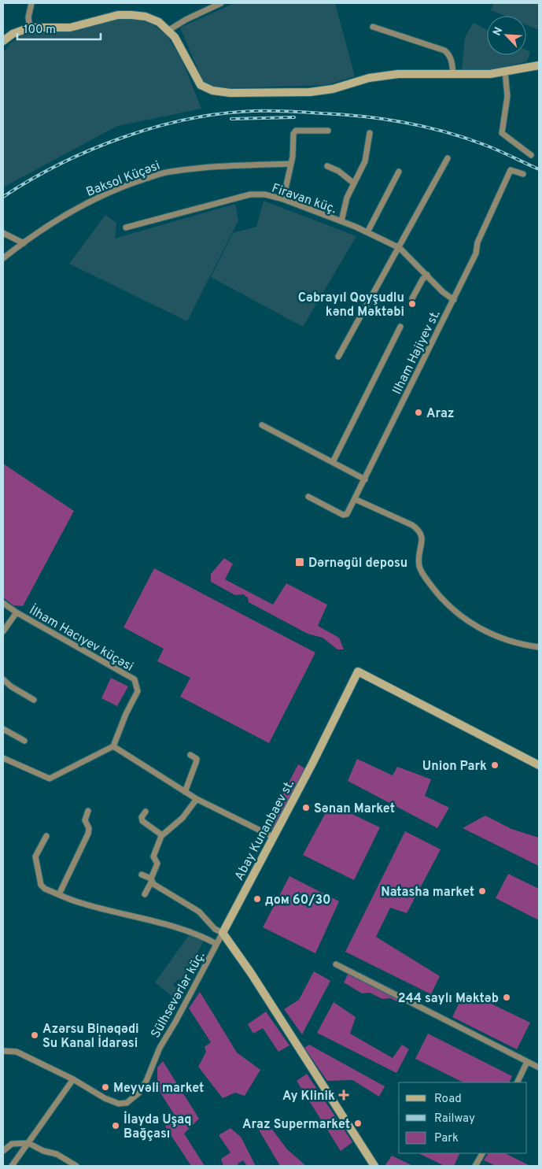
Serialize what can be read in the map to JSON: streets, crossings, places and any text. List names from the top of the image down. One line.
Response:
{"streets":{"street":["Baksol Küçəsi","Firavan küç.","Ilham Hajiyev st.","İlham Hacıyev küçəsi","Abay Kunanbaev st.","Sülhsevərlər küç."]},"crossings":[["Firavan küç.","Ilham Hajiyev st."],["Abay Kunanbaev st.","Sülhsevərlər küç."]],"places":{"other":["Cəbrayıl Qoyşudlu kənd Məktəbi","Araz","Union Park","Sənan Market","Natasha market","дом 60/30","244 saylı Məktəb","Azərsu Binəqədi Su Kanal İdarəsi","Meyvəli market","Araz Supermarket","İlayda Uşaq Bağçası"],"transit":["Dərnəgül deposu"],"health":["Ay Klinik"]},"legend":["Road","Railway","Park"],"scale_bar":"100 m","north":"top left"}
